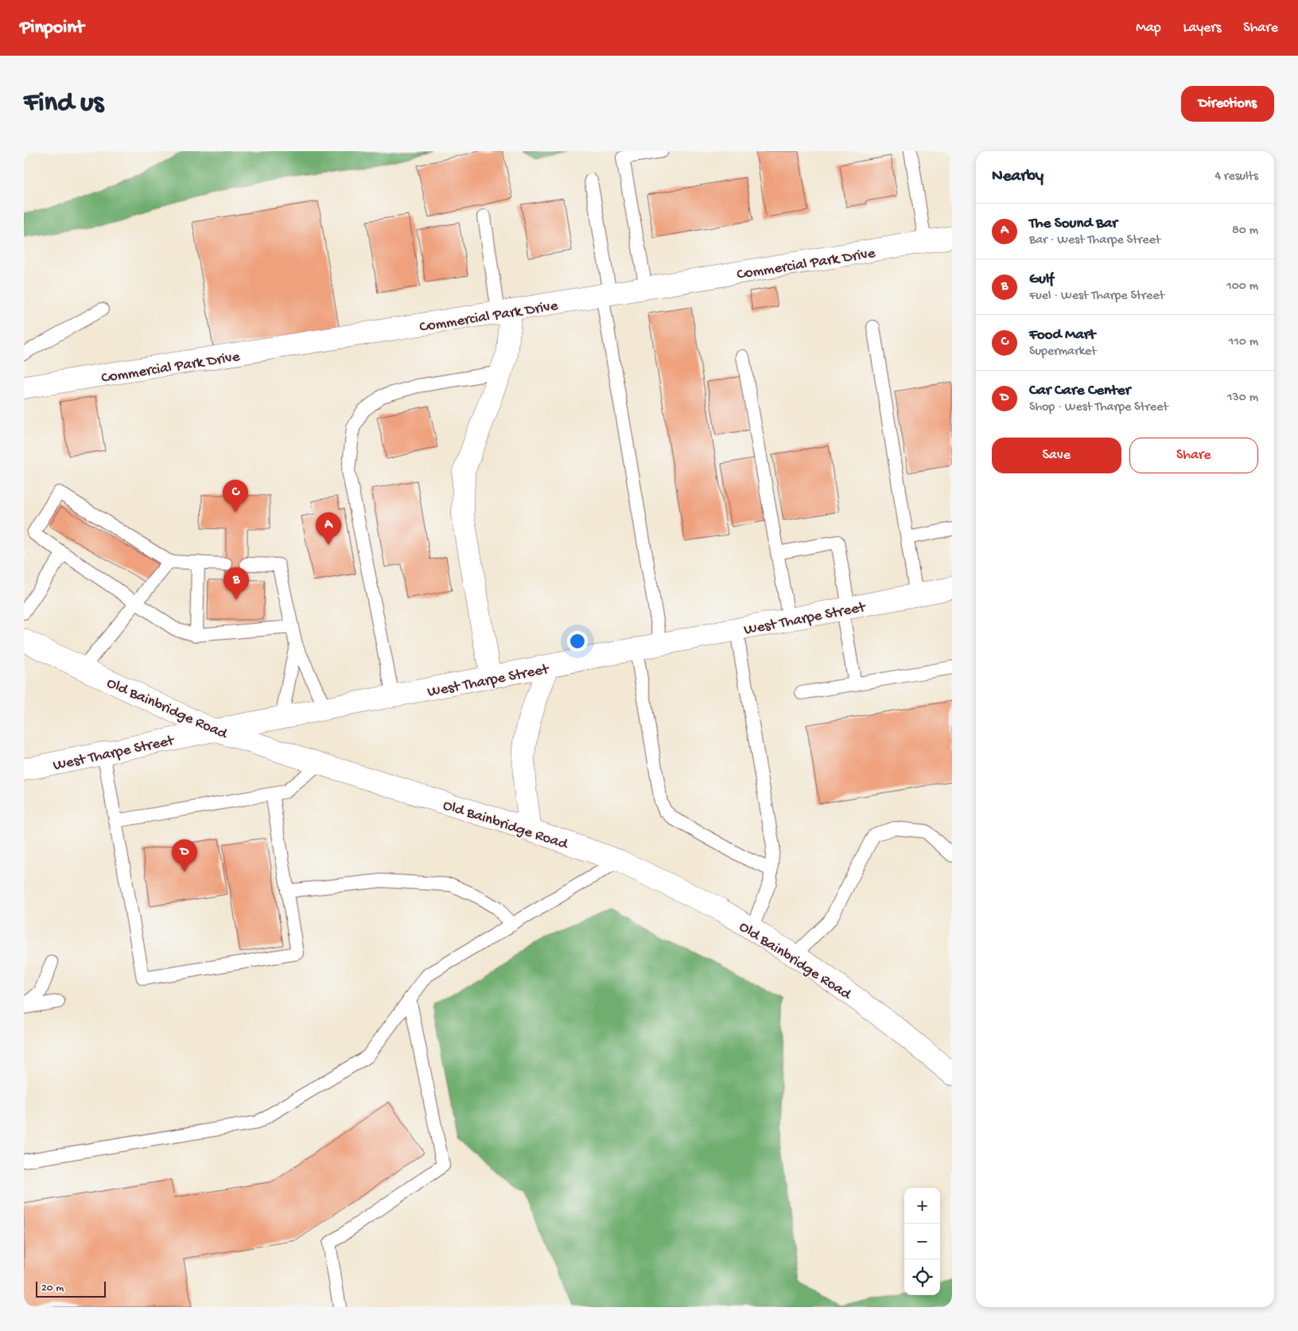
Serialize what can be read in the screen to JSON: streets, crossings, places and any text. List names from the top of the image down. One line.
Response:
{"streets":{"main road":["Commercial Park Drive","West Tharpe Street","Old Bainbridge Road"]},"crossings":[["West Tharpe Street","Old Bainbridge Road"]],"scale_bar":"20 m","page":{"header":"Pinpoint","nav":["Map","Layers","Share"],"buttons":["Directions",["Save","Share"]],"title":"Find us","heading":["Nearby","4 results"],"list":[{"mark":"A","name":"The Sound Bar","note":"Bar · West Tharpe Street","value":"80 m"},{"mark":"B","name":"Gulf","note":"Fuel · West Tharpe Street","value":"100 m"},{"mark":"C","name":"Food Mart","note":"Supermarket","value":"110 m"},{"mark":"D","name":"Car Care Center","note":"Shop · West Tharpe Street","value":"130 m"}],"pins":["C","A","B","D"],"map_buttons":["+","−"],"scale":"20 m"}}
